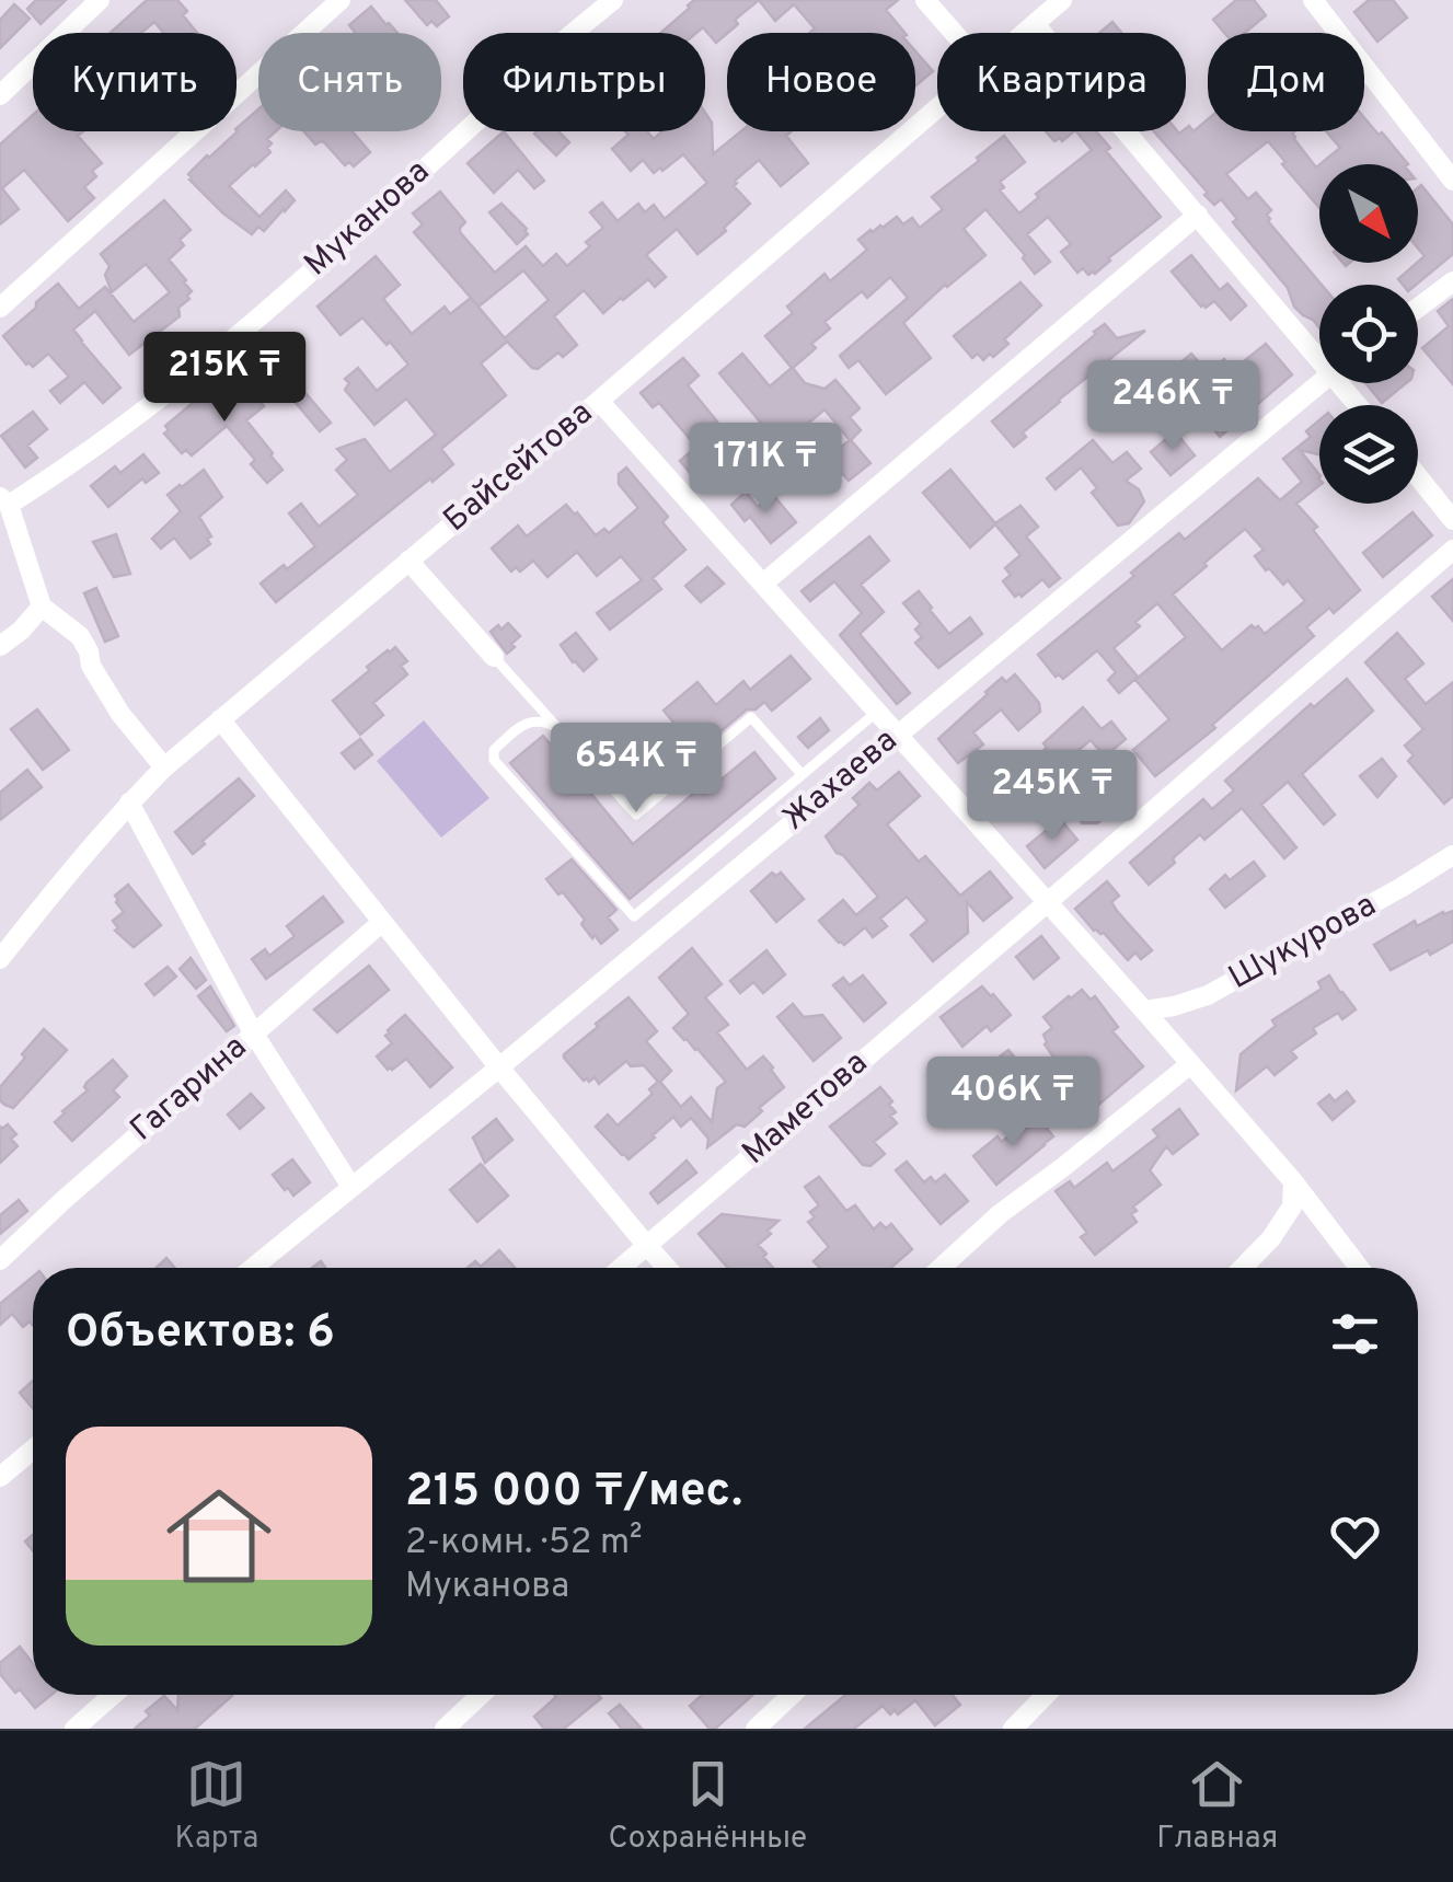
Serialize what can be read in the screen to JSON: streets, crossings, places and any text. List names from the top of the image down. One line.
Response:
{"streets":{"street":["Муканова","Байсейтова","Жахаева","Шукурова","Гагарина","Маметова"]},"north":"bottom right","page":{"chip":["Купить","Снять","Фильтры","Новое","Квартира","Дом"],"price":["215K ₸","246K ₸","171K ₸","654K ₸","245K ₸","406K ₸"],"heading":"Объектов: 6","list":[{"name":"215 000 ₸/мес.","note":"2-комн. · 52 m² · Муканова"}],"tabs":["Карта","Сохранённые","Главная"]}}
